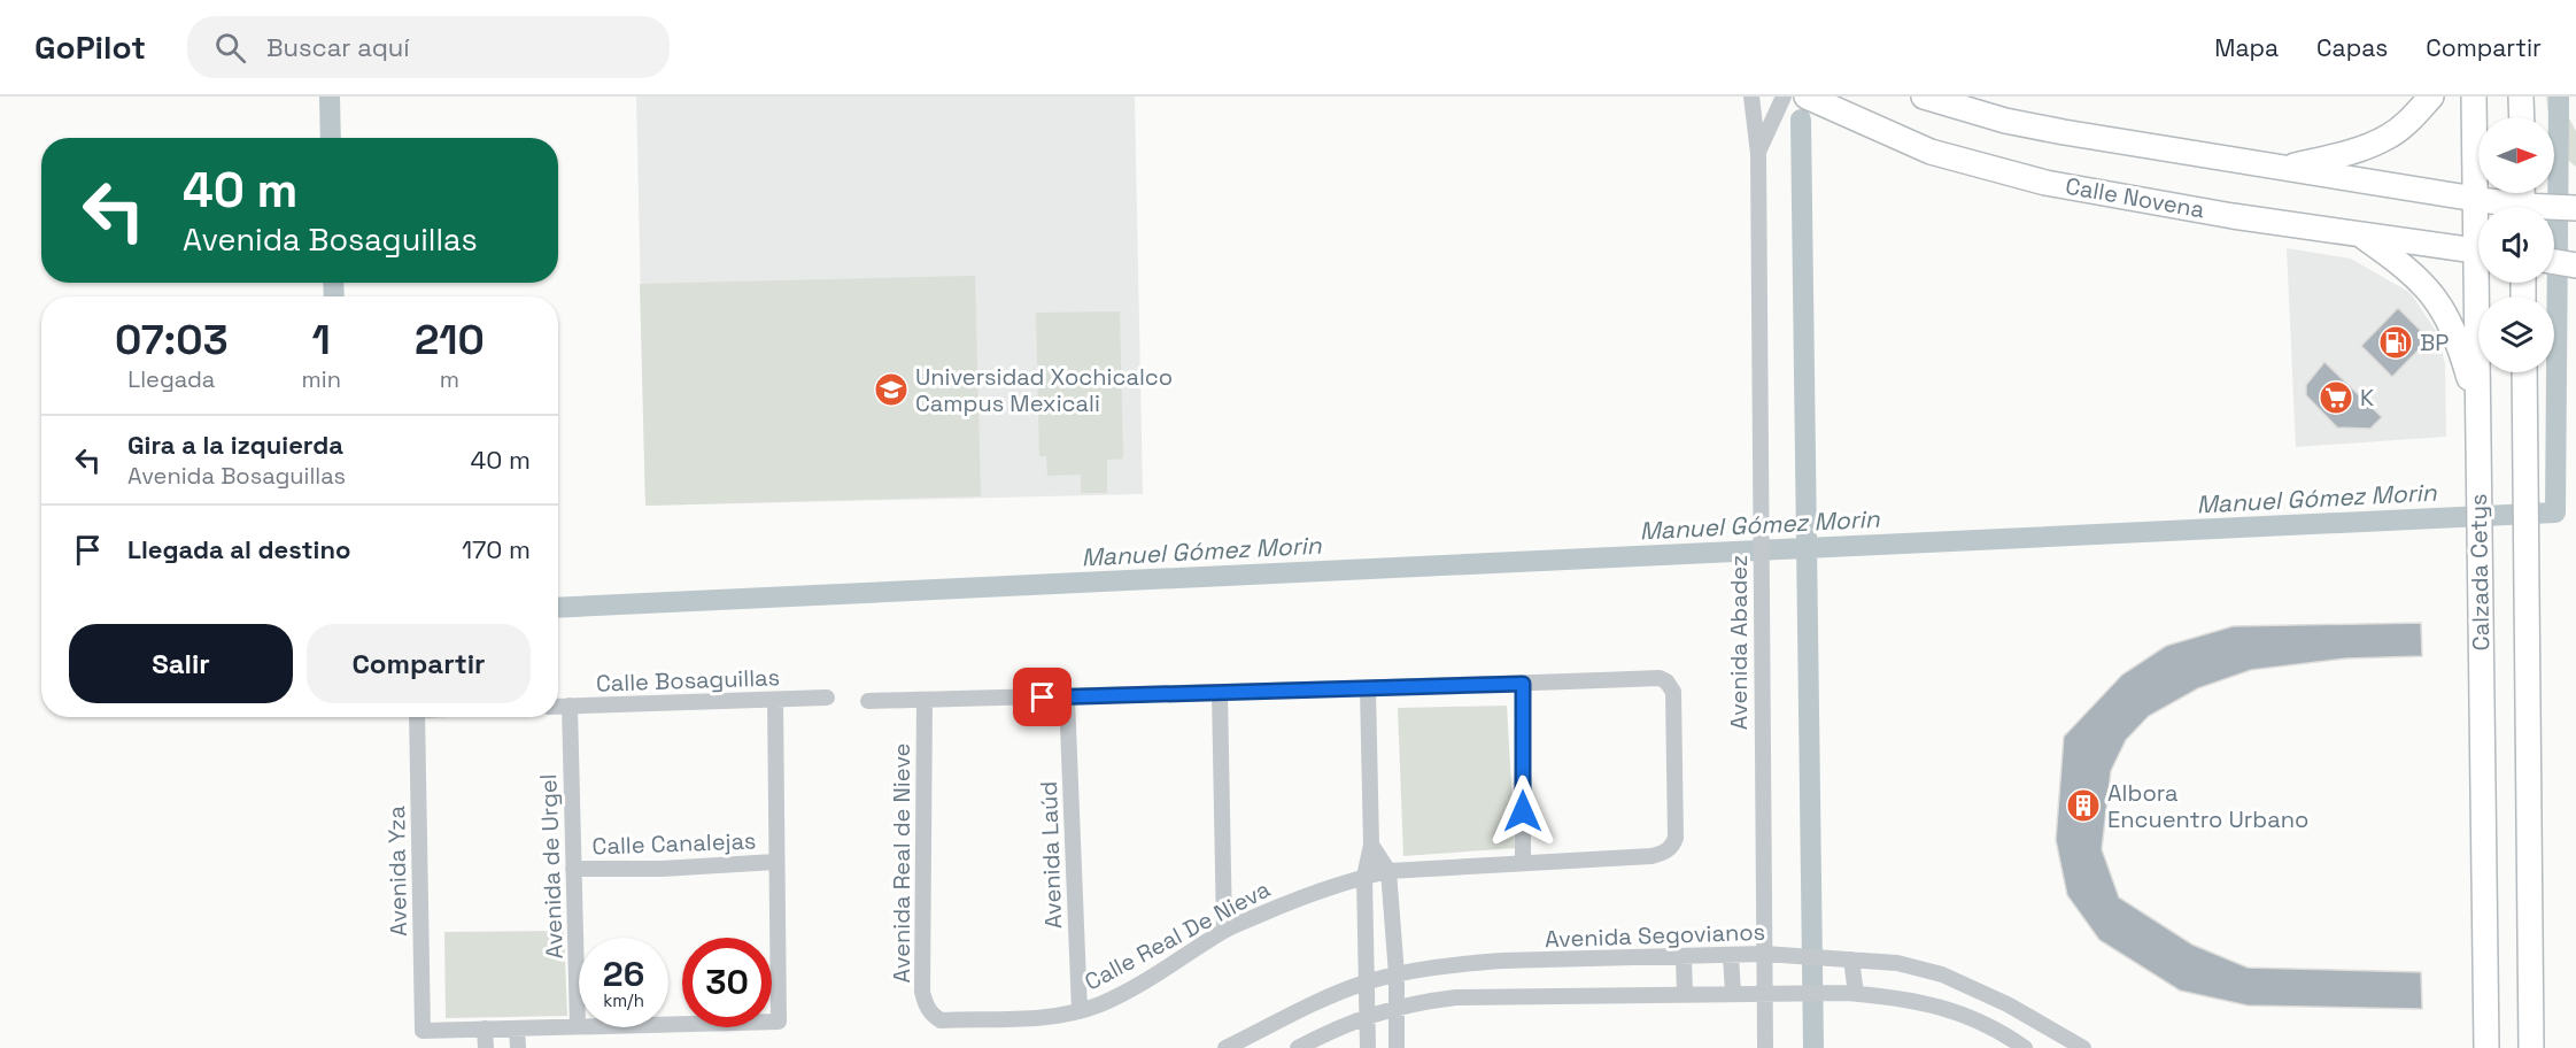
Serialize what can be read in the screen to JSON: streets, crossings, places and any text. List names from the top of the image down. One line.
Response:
{"streets":{"main road":["Calle Novena","Calzada Cetys"],"street":["Avenida Abadez","Calle Bosaguillas","Calle Canalejas","Avenida Laúd","Avenida Real de Nieve","Avenida de Urgel","Avenida Yza","Calle Real De Nieva","Avenida Segovianos"]},"crossings":[["Avenida Abadez","Avenida Segovianos"],["Calle Bosaguillas","Avenida de Urgel"],["Calle Canalejas","Avenida de Urgel"],["Avenida Laúd","Calle Real De Nieva"],["Avenida Real de Nieve","Calle Real De Nieva"]],"water":["Manuel Gómez Morin"],"places":{"fuel station":["BP"],"school or university":["Universidad Xochicalco Campus Mexicali"],"supermarket":["K"],"building":["Albora Encuentro Urbano"]},"north":"right","page":{"header":"GoPilot","search":"Buscar aquí","nav":["Mapa","Capas","Compartir"],"turn":["40 m","Avenida Bosaguillas"],"eta":["07:03","Llegada","1","min","210","m"],"list":[{"name":"Gira a la izquierda","note":"Avenida Bosaguillas","value":"40 m"},{"name":"Llegada al destino","value":"170 m"}],"buttons":["Salir","Compartir"],"speed":"26 km/h","limit":"30"}}
